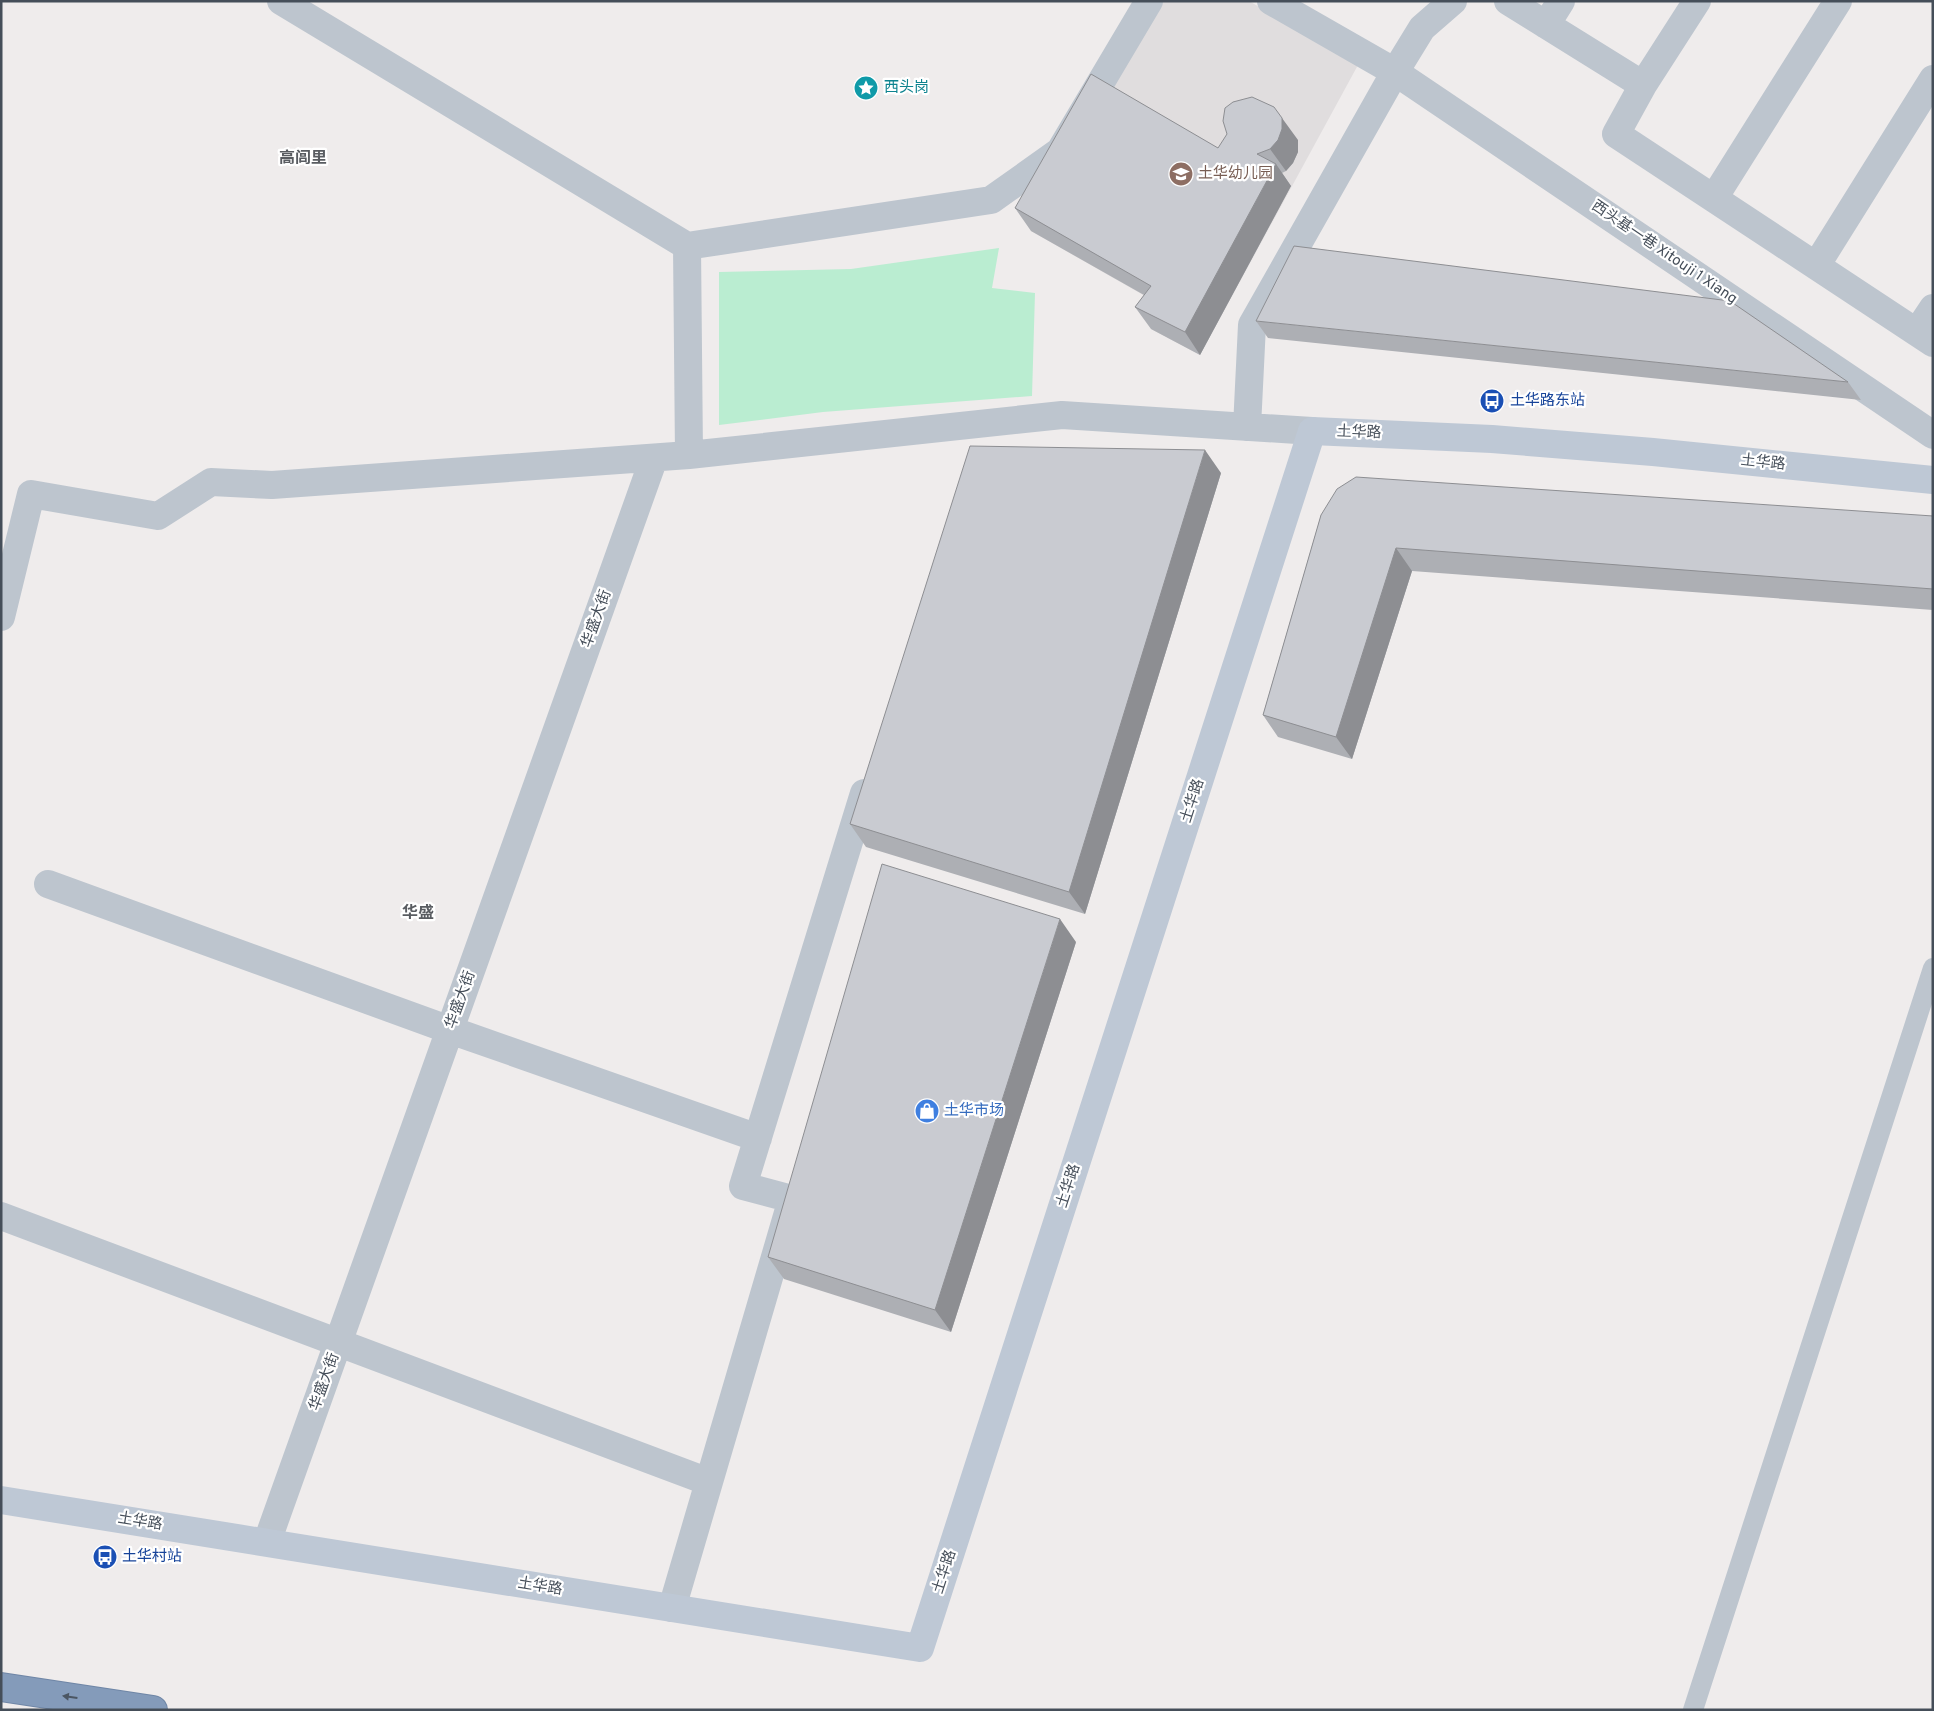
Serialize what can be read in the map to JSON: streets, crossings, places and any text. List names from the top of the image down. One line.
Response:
{"streets":{"street":["西头基一巷 Xitouji 1 Xiang","土华路","华盛大街"]},"crossings":[["土华路","华盛大街"]],"districts":["高闾里","华盛"],"places":{"place":["西头岗"],"school or university":["土华幼儿园"],"bus stop":["土华路东站","土华村站"],"shop":["土华市场"]}}
